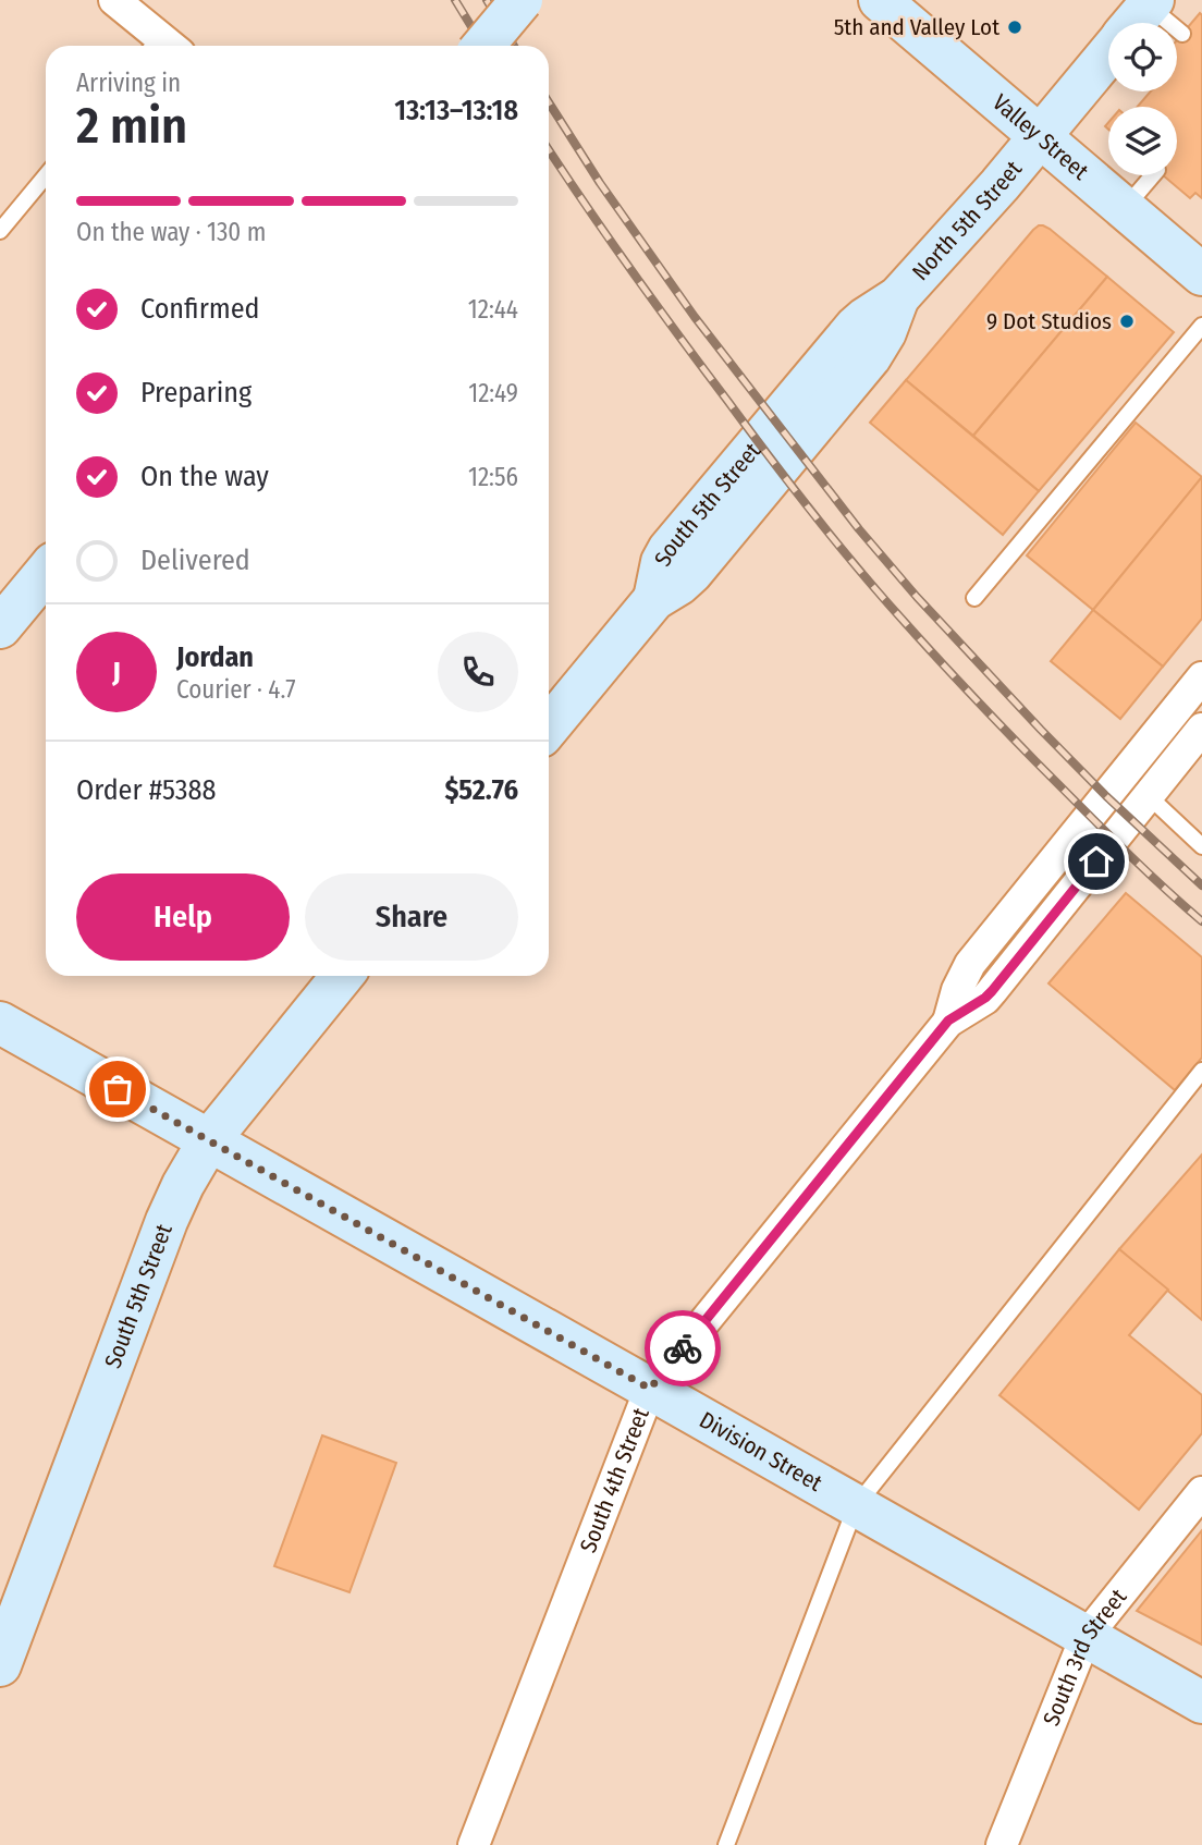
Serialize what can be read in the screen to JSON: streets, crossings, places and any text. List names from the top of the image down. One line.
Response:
{"streets":{"street":["Valley Street","North 5th Street","South 5th Street","Division Street","South 4th Street","South 3rd Street"]},"crossings":[["Valley Street","North 5th Street"],["North 5th Street","South 5th Street"],["South 5th Street","Division Street"],["Division Street","South 4th Street"],["Division Street","South 3rd Street"]],"places":["5th and Valley Lot","9 Dot Studios"],"page":{"heading":["2 min","Arriving in","13:13–13:18"],"panel":["Jordan","Courier · 4.7","Order #5388","$52.76"],"bar":"On the way · 130 m","list":[["Confirmed","12:44"],["Preparing","12:49"],["On the way","12:56"],"Delivered"],"round":"J","buttons":["Help","Share"]}}
